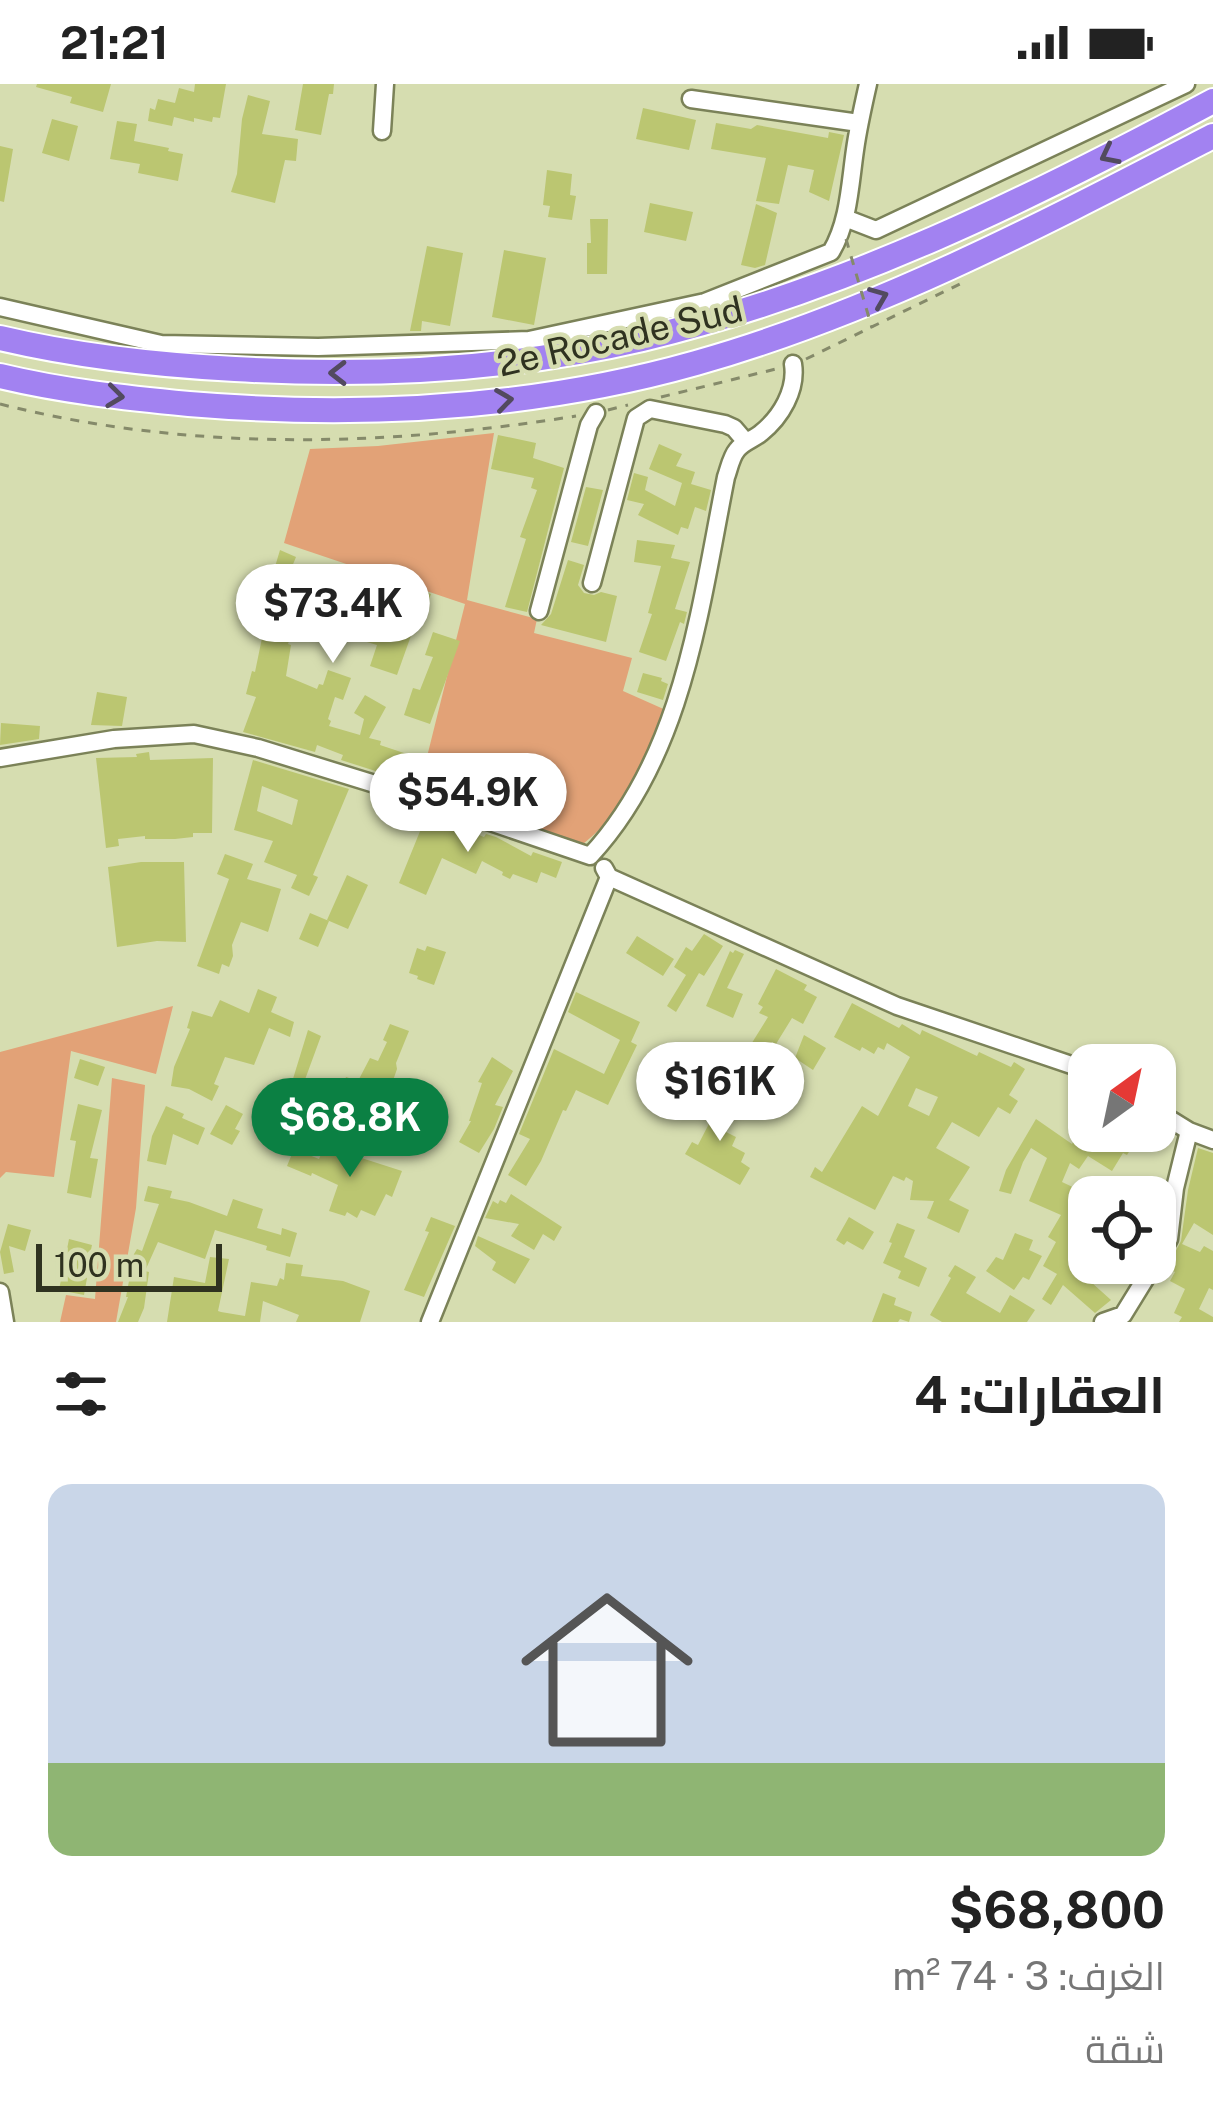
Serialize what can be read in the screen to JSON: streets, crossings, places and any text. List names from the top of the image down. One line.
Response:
{"streets":{"highway":["2e Rocade Sud"]},"scale_bar":"100 m","north":"top right","page":{"status":"21:21","price":["$73.4K","$54.9K","$161K","$68.8K"],"scale":"100 m","heading":"العقارات: 4","list":[{"name":"$68,800","note":"الغرف: 3 · 74 m² · شقة"}]}}
